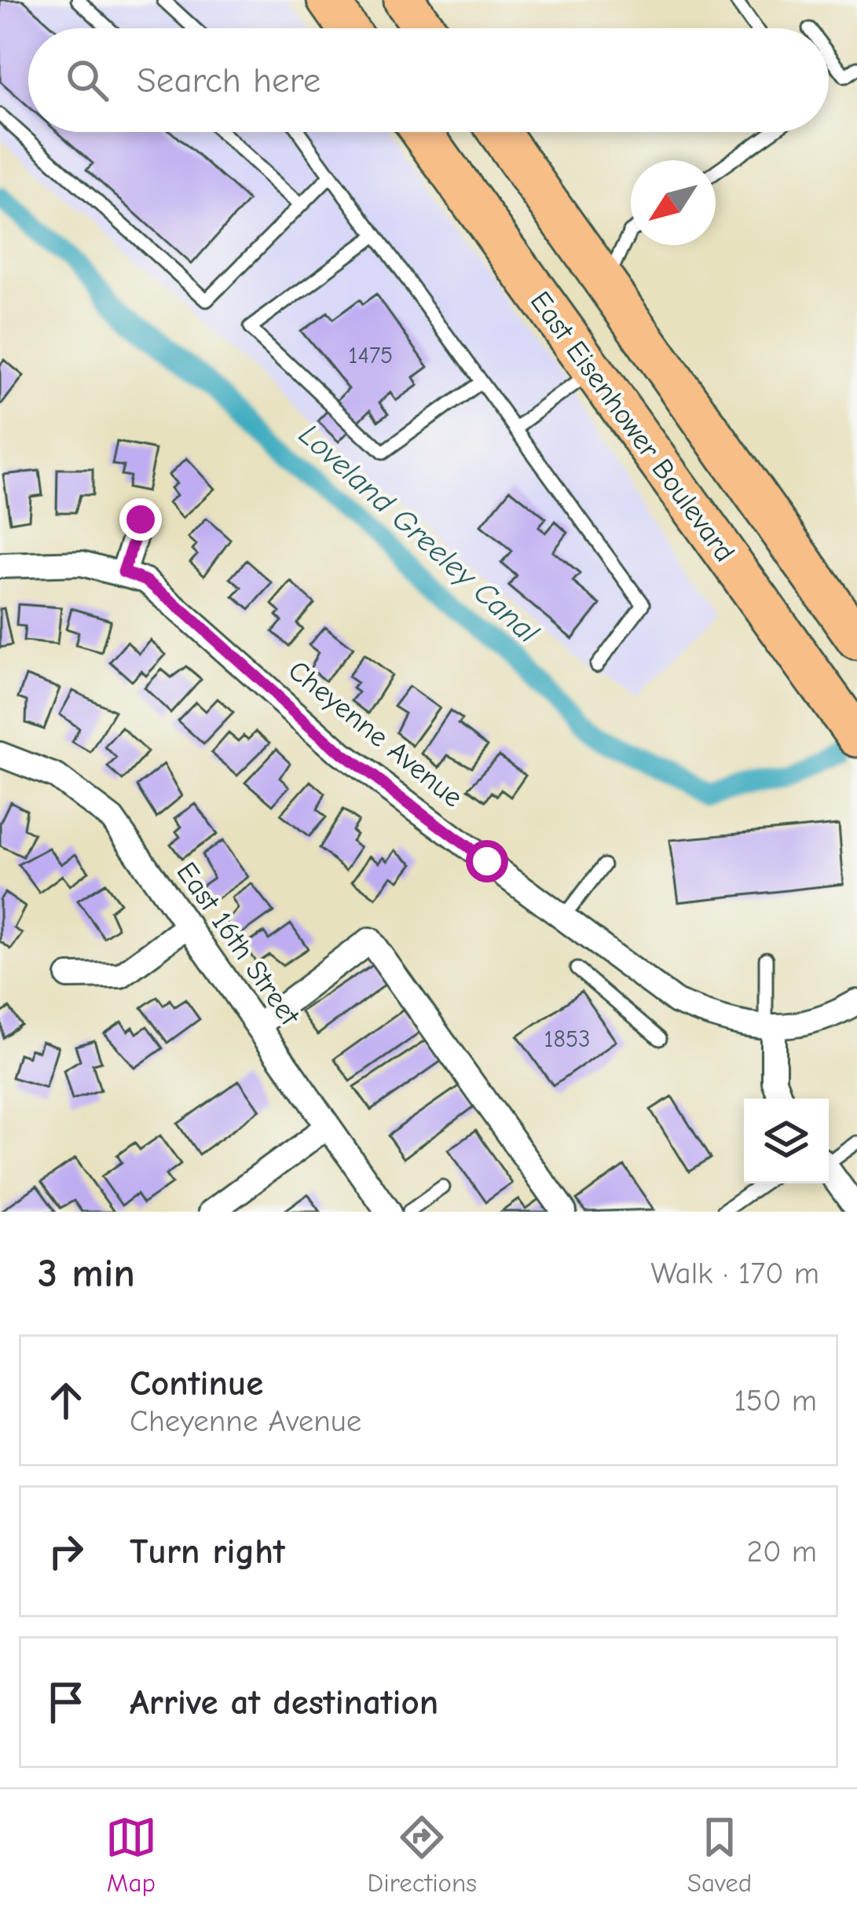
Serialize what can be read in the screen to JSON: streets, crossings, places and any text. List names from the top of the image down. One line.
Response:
{"streets":{"highway":["East Eisenhower Boulevard"],"street":["Cheyenne Avenue","East 16th Street"]},"water":["Loveland Greeley Canal"],"house_numbers":["1475","1853"],"north":"bottom left","page":{"search":"Search here","heading":["3 min","Walk · 170 m"],"list":[["Continue","Cheyenne Avenue","150 m"],["Turn right","20 m"],"Arrive at destination"],"nav":["Map","Directions","Saved"]}}
